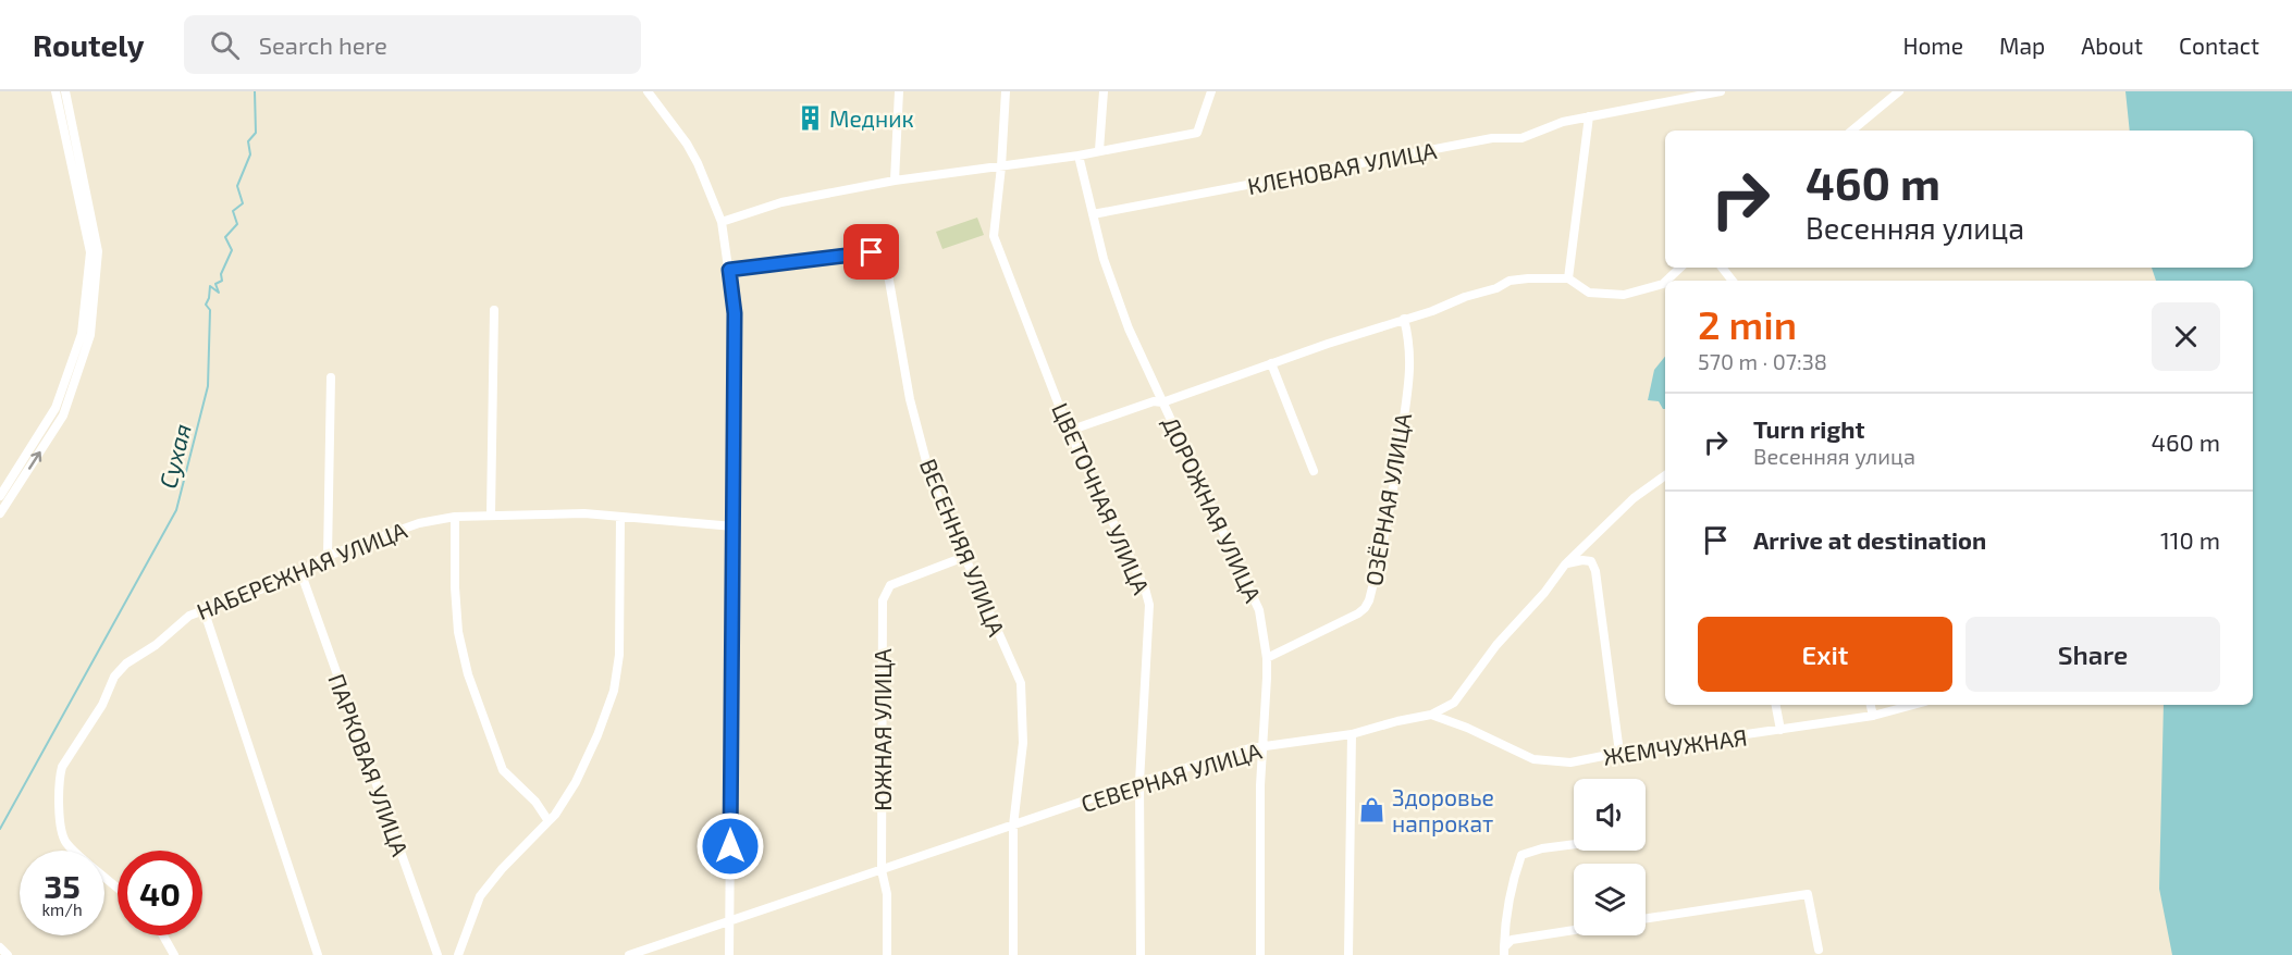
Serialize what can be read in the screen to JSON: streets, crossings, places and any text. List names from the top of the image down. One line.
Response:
{"streets":{"street":["КЛЕНОВАЯ УЛИЦА","ЦВЕТОЧНАЯ УЛИЦА","ОЗЁРНАЯ УЛИЦА","ДОРОЖНАЯ УЛИЦА","ВЕСЕННЯЯ УЛИЦА","НАБЕРЕЖНАЯ УЛИЦА","ЮЖНАЯ УЛИЦА","ЖЕМЧУЖНАЯ","ПАРКОВАЯ УЛИЦА","СЕВЕРНАЯ УЛИЦА"]},"crossings":[["КЛЕНОВАЯ УЛИЦА","ДОРОЖНАЯ УЛИЦА"],["ЦВЕТОЧНАЯ УЛИЦА","СЕВЕРНАЯ УЛИЦА"],["ОЗЁРНАЯ УЛИЦА","ДОРОЖНАЯ УЛИЦА"],["ДОРОЖНАЯ УЛИЦА","СЕВЕРНАЯ УЛИЦА"],["ВЕСЕННЯЯ УЛИЦА","ЮЖНАЯ УЛИЦА"],["ВЕСЕННЯЯ УЛИЦА","СЕВЕРНАЯ УЛИЦА"],["НАБЕРЕЖНАЯ УЛИЦА","ПАРКОВАЯ УЛИЦА"],["ЮЖНАЯ УЛИЦА","СЕВЕРНАЯ УЛИЦА"],["ЖЕМЧУЖНАЯ","СЕВЕРНАЯ УЛИЦА"]],"water":["Сухая"],"places":{"building":["Медник"],"shop":["Здоровье напрокат"]},"page":{"header":"Routely","search":"Search here","nav":["Home","Map","About","Contact"],"turn":["460 m","Весенняя улица"],"heading":["2 min","570 m · 07:38"],"list":[{"name":"Turn right","note":"Весенняя улица","value":"460 m"},{"name":"Arrive at destination","value":"110 m"}],"buttons":["Exit","Share"],"speed":"35 km/h","limit":"40"}}
